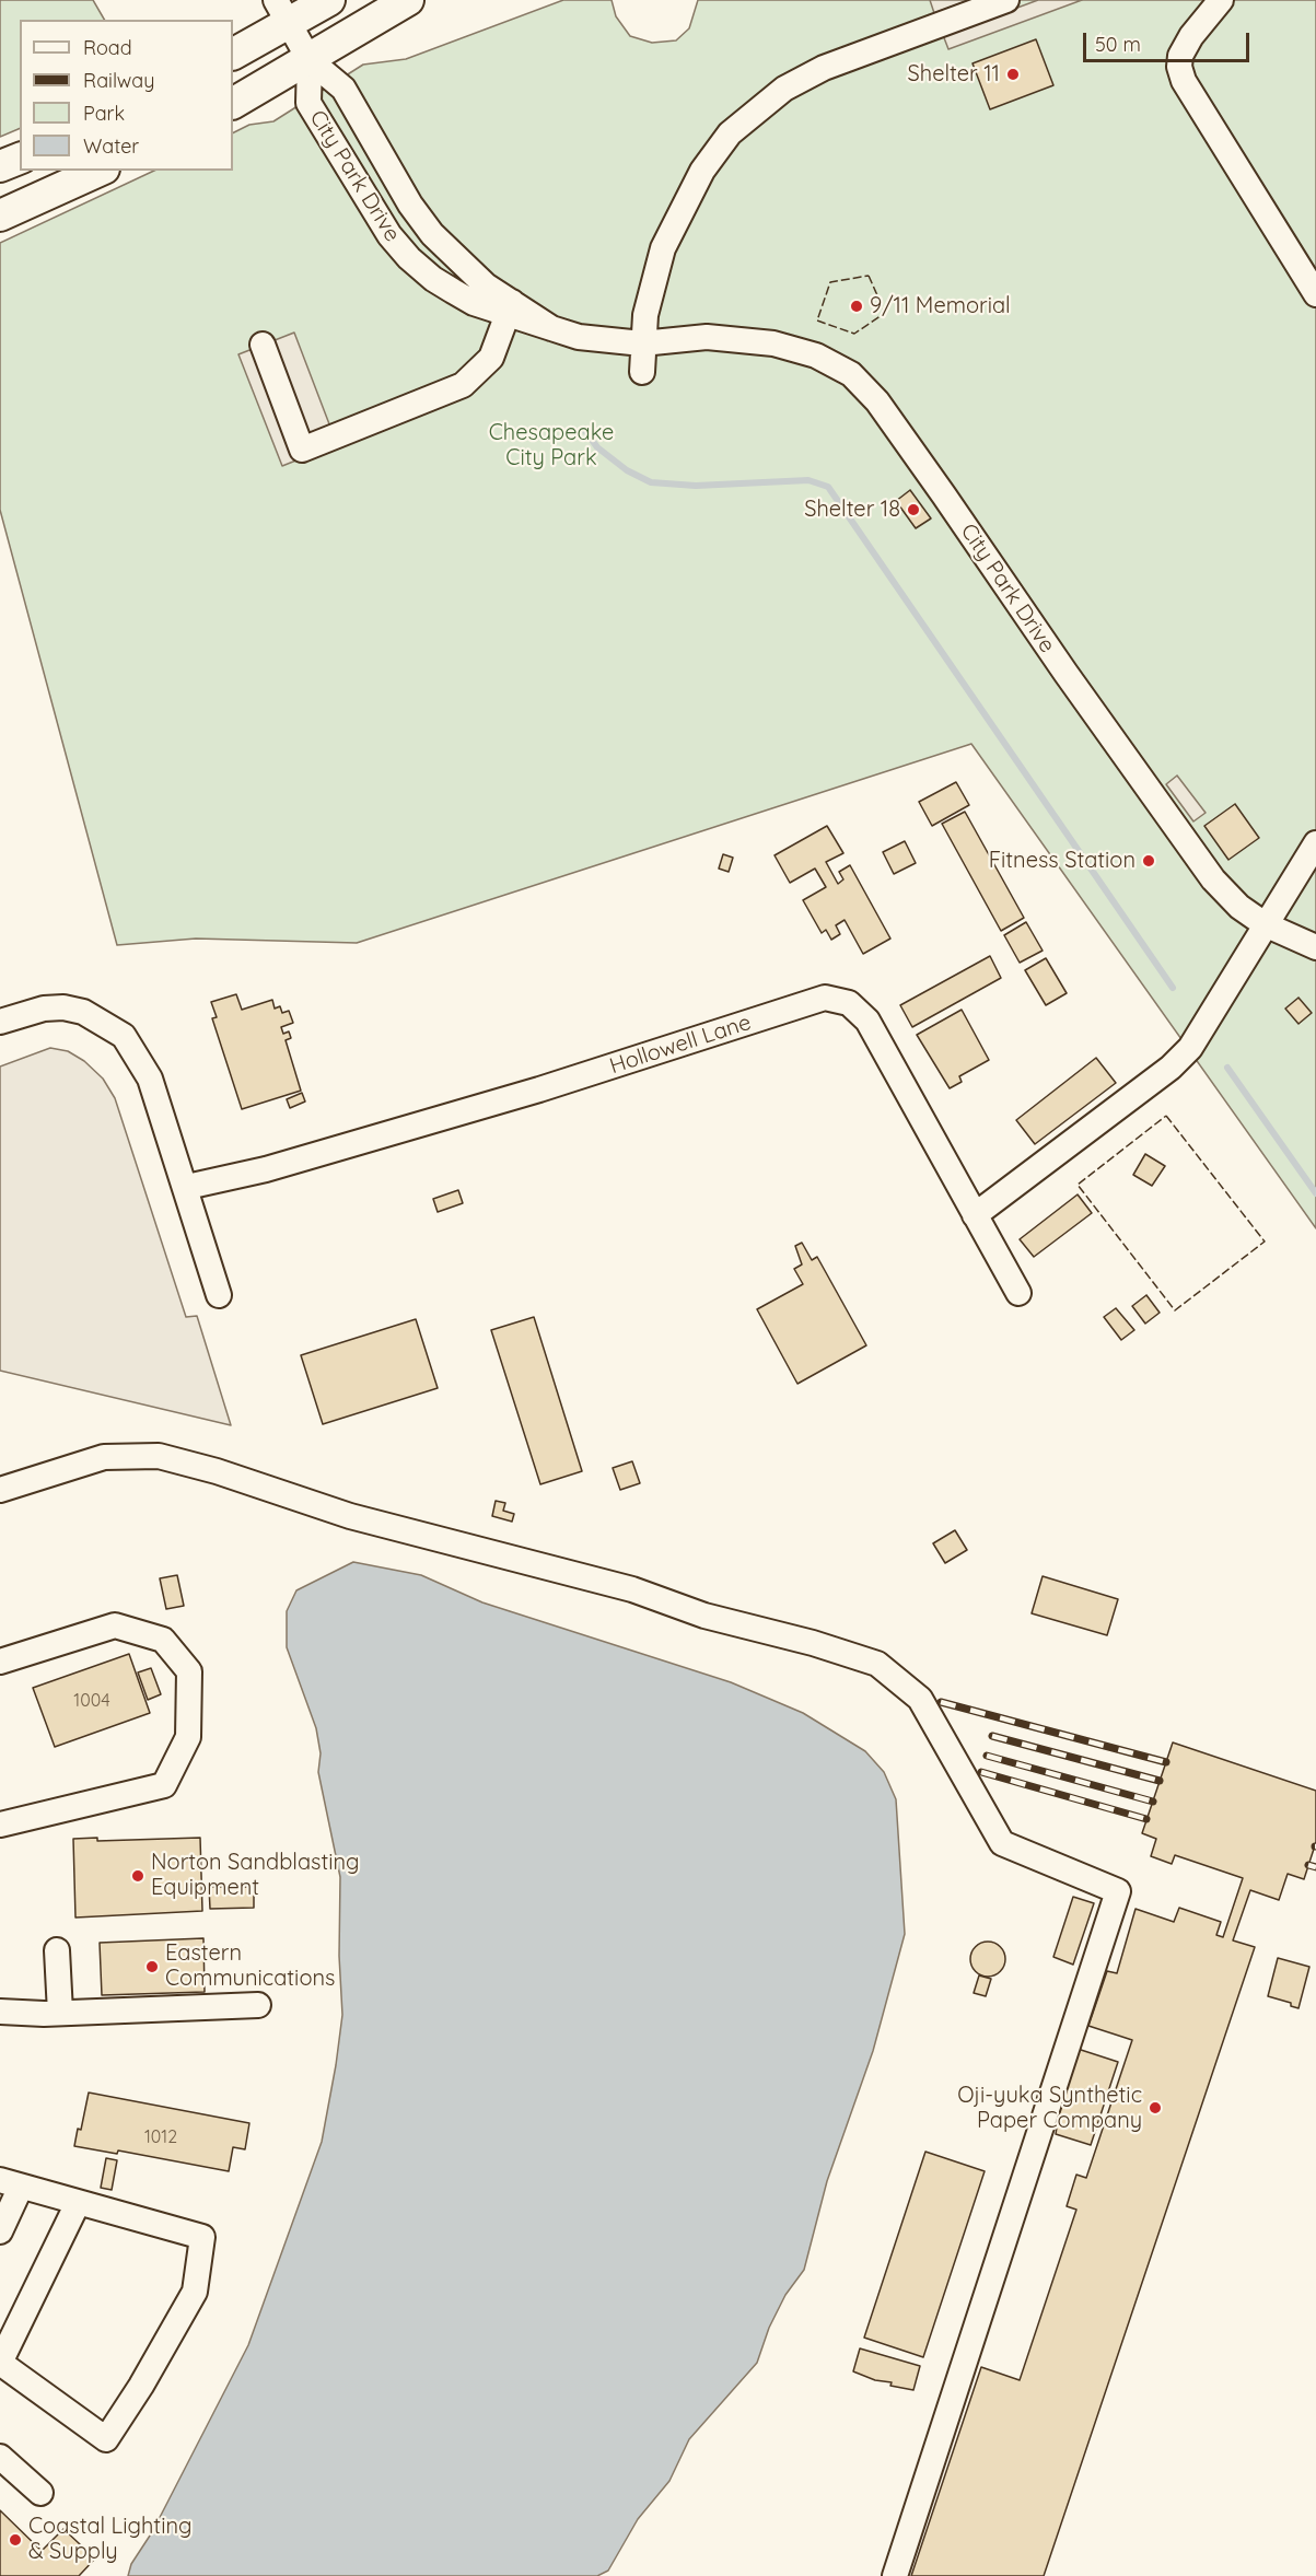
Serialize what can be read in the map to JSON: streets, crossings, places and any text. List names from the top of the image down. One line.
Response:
{"streets":{"street":["City Park Drive","Hollowell Lane"]},"parks":["Chesapeake City Park"],"places":["Shelter 11","9/11 Memorial","Shelter 18","Fitness Station","Norton Sandblasting Equipment","Eastern Communications","Oji-yuka Synthetic Paper Company","Coastal Lighting & Supply"],"house_numbers":["1004","1012"],"legend":["Road","Railway","Park","Water"],"scale_bar":"50 m"}
